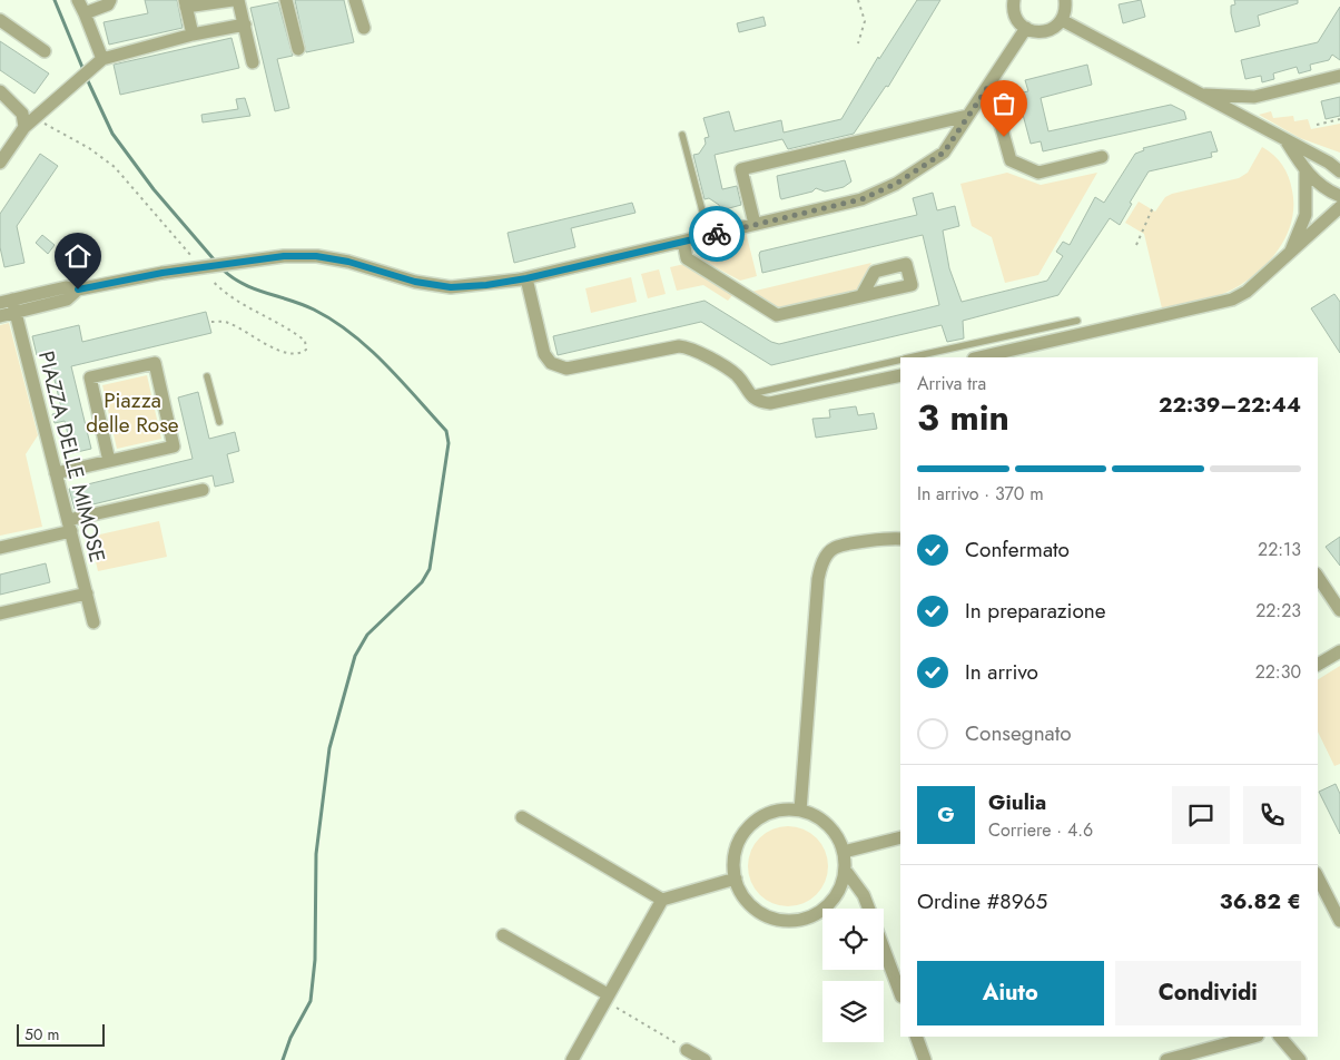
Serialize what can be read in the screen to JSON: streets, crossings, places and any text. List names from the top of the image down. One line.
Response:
{"streets":{"street":["PIAZZA DELLE MIMOSE"]},"parks":["Piazza delle Rose"],"scale_bar":"50 m","page":{"heading":["3 min","Arriva tra","22:39–22:44"],"panel":["Giulia","Corriere · 4.6","Ordine #8965","36.82 €"],"bar":"In arrivo · 370 m","list":[["Confermato","22:13"],["In preparazione","22:23"],["In arrivo","22:30"],"Consegnato"],"round":"G","buttons":["Aiuto","Condividi"],"scale":"50 m"}}
